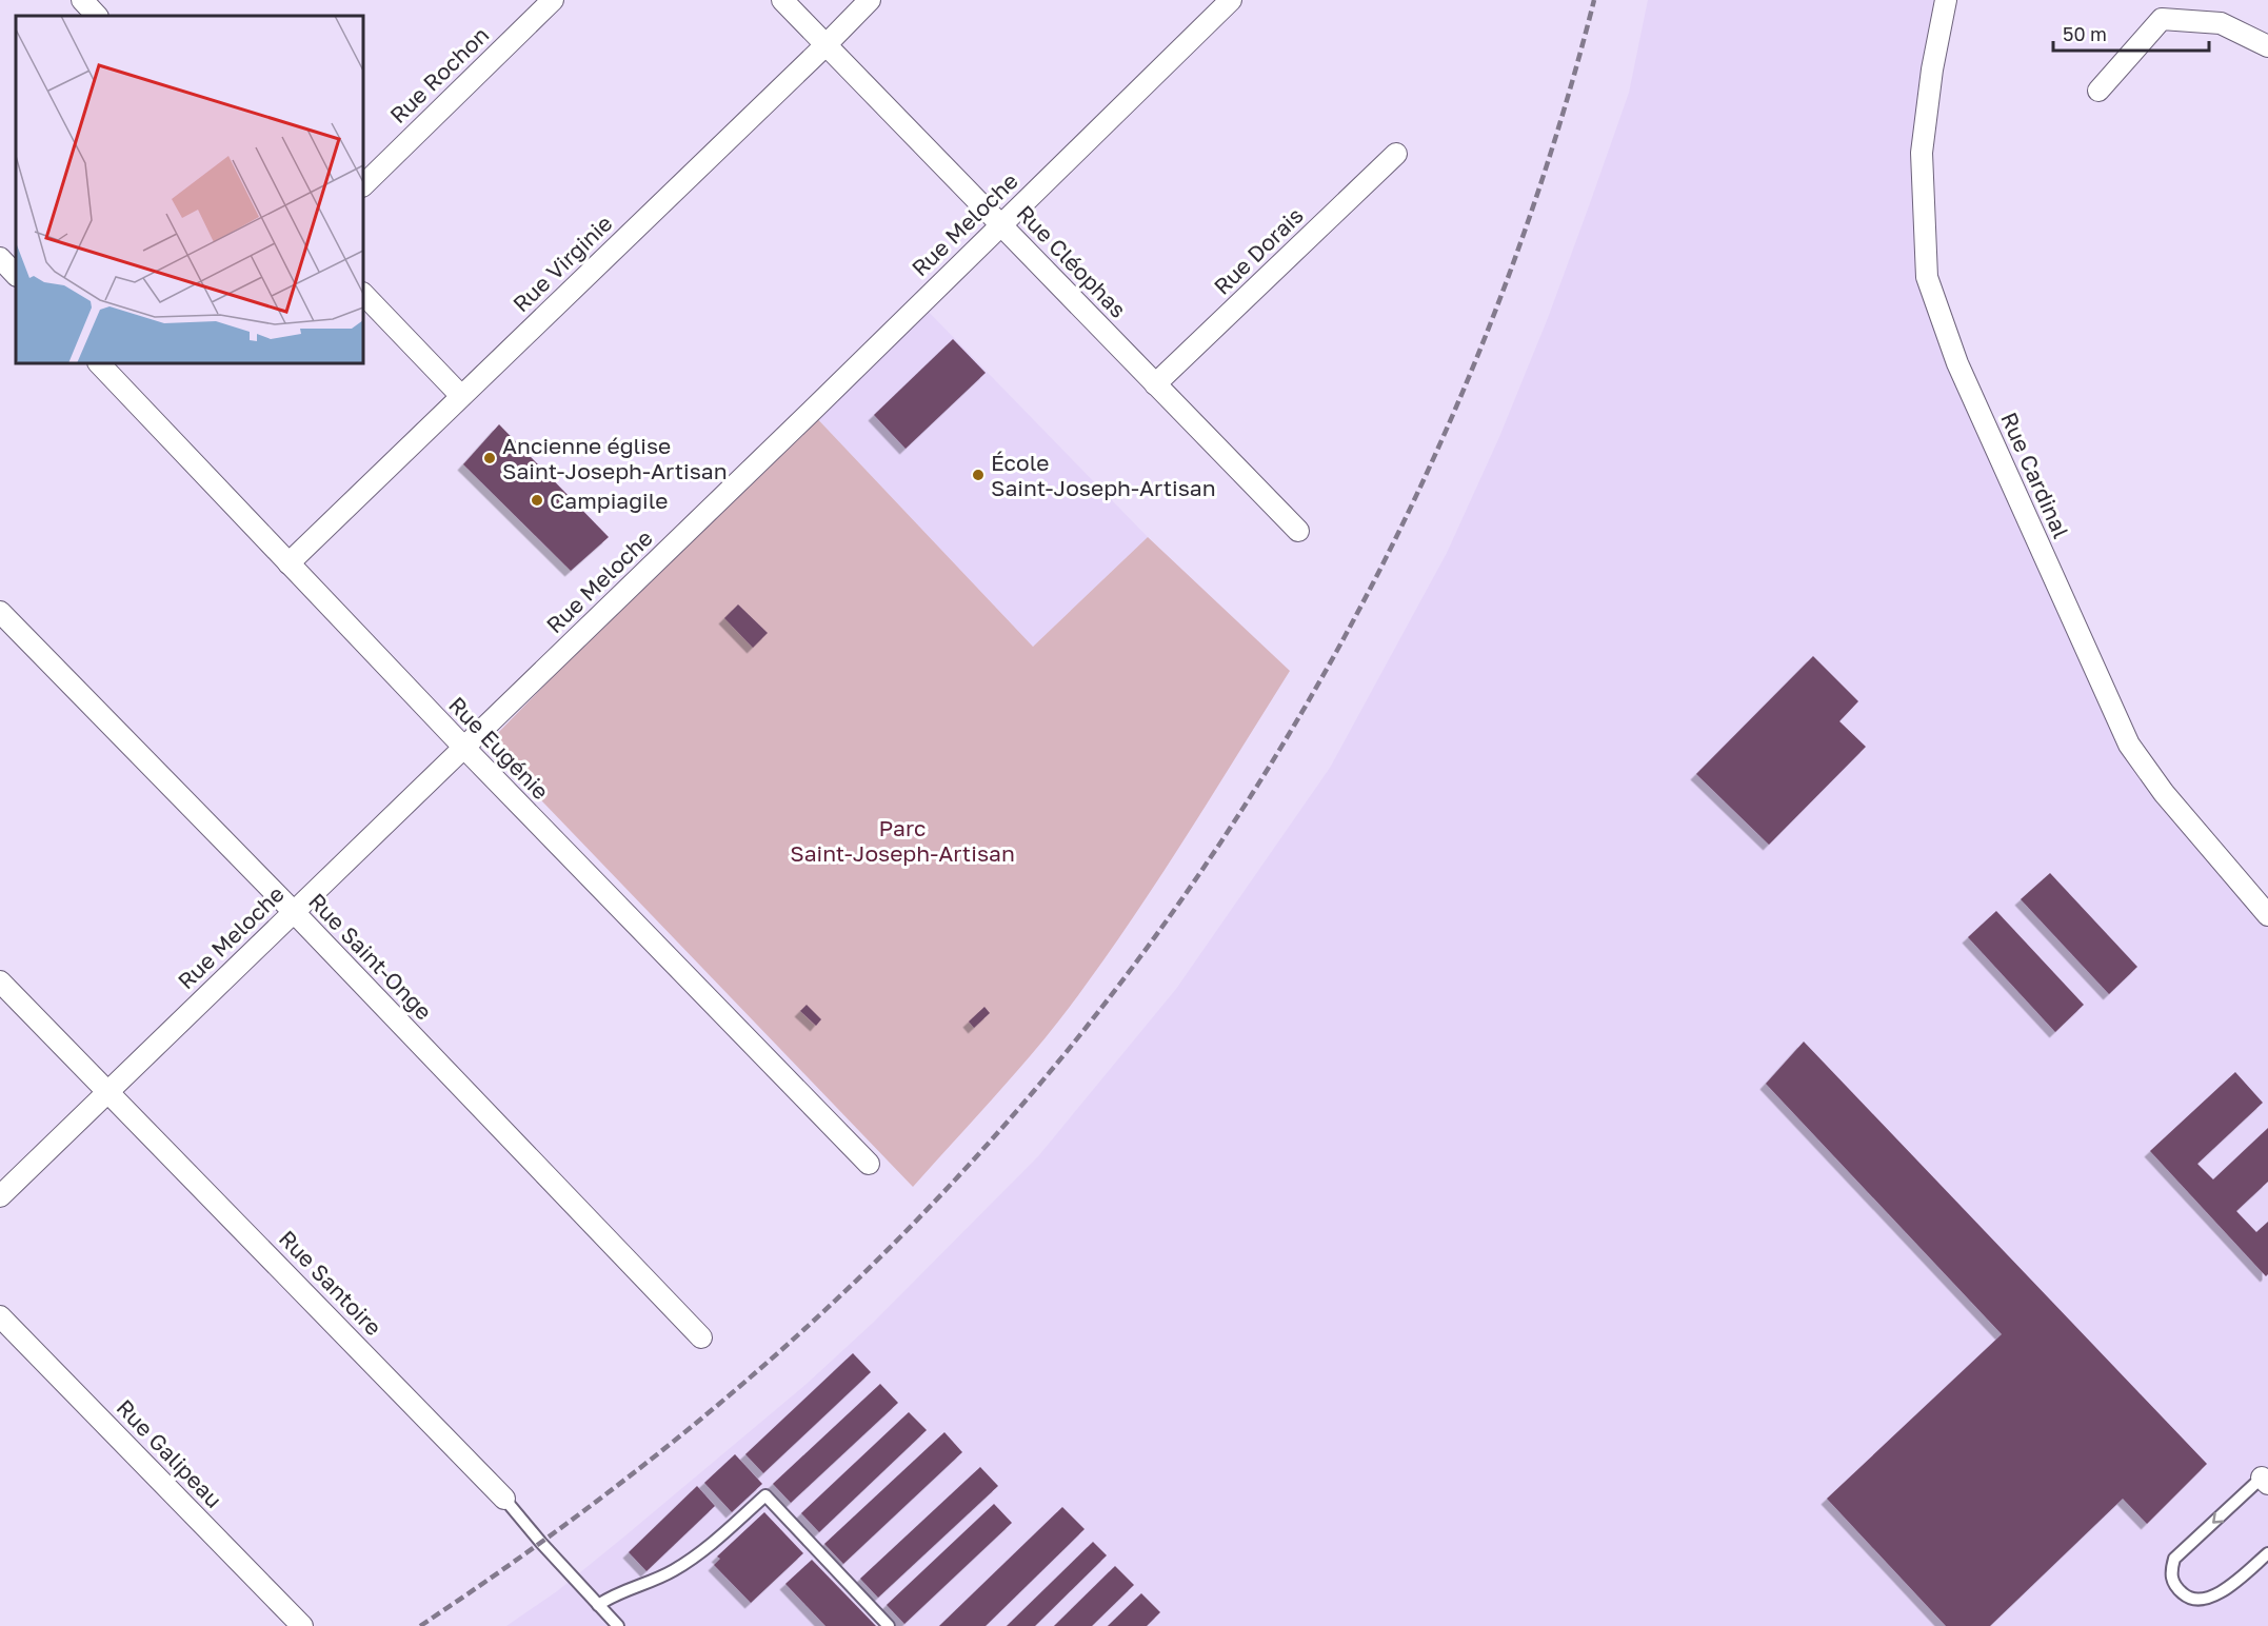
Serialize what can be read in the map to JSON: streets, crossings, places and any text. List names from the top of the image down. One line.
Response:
{"streets":{"street":["Rue Rochon","Rue Meloche","Rue Dorais","Rue Cléophas","Rue Virginie","Rue Cardinal","Rue Eugénie","Rue Saint-Onge","Rue Santoire","Rue Galipeau"]},"crossings":[["Rue Meloche","Rue Cléophas"],["Rue Meloche","Rue Eugénie"],["Rue Meloche","Rue Saint-Onge"],["Rue Meloche","Rue Santoire"],["Rue Dorais","Rue Cléophas"],["Rue Cléophas","Rue Virginie"],["Rue Virginie","Rue Eugénie"]],"parks":["Parc Saint-Joseph-Artisan"],"places":["Ancienne église Saint-Joseph-Artisan","École Saint-Joseph-Artisan","Campiagile"],"scale_bar":"50 m"}
